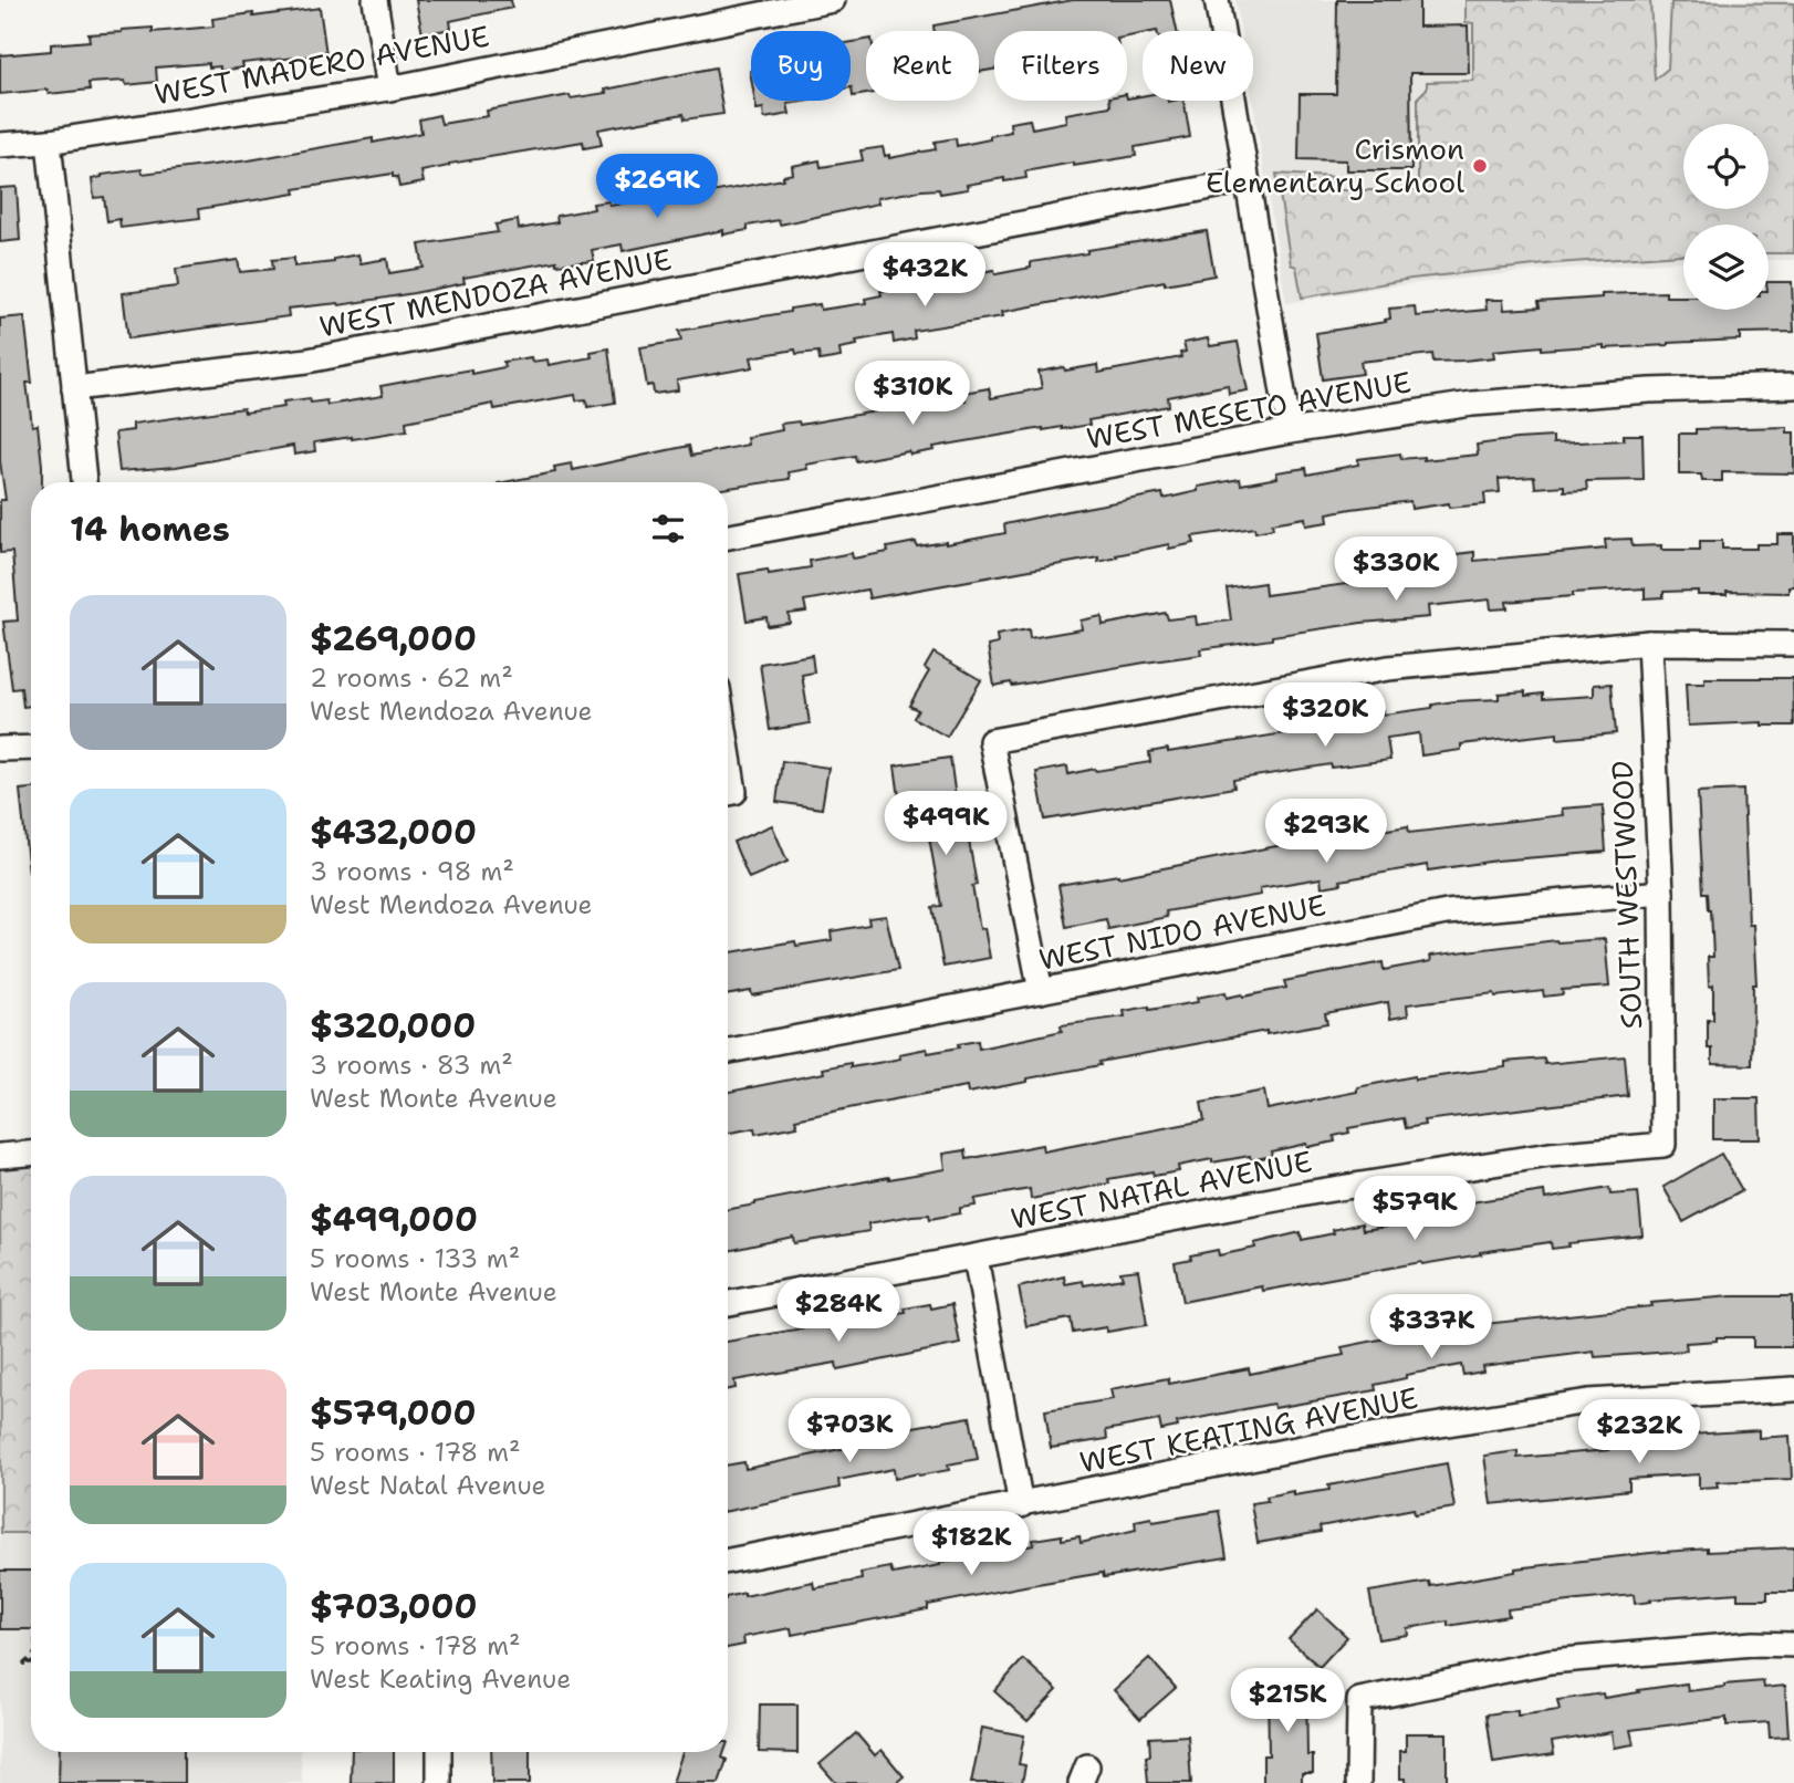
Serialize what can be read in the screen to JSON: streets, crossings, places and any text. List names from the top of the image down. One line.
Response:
{"streets":{"street":["WEST MADERO AVENUE","WEST MENDOZA AVENUE","WEST MESETO AVENUE","SOUTH WESTWOOD","WEST NIDO AVENUE","WEST NATAL AVENUE","WEST KEATING AVENUE"]},"crossings":[["SOUTH WESTWOOD","WEST NIDO AVENUE"],["SOUTH WESTWOOD","WEST NATAL AVENUE"]],"places":["Crismon Elementary School"],"page":{"chip":["Buy","Rent","Filters","New"],"price":["$269K","$432K","$310K","$330K","$320K","$499K","$293K","$579K","$284K","$337K","$703K","$232K","$182K","$215K"],"heading":"14 homes","list":[{"name":"$269,000","note":"2 rooms · 62 m² · West Mendoza Avenue"},{"name":"$432,000","note":"3 rooms · 98 m² · West Mendoza Avenue"},{"name":"$320,000","note":"3 rooms · 83 m² · West Monte Avenue"},{"name":"$499,000","note":"5 rooms · 133 m² · West Monte Avenue"},{"name":"$579,000","note":"5 rooms · 178 m² · West Natal Avenue"},{"name":"$703,000","note":"5 rooms · 178 m² · West Keating Avenue"}]}}
